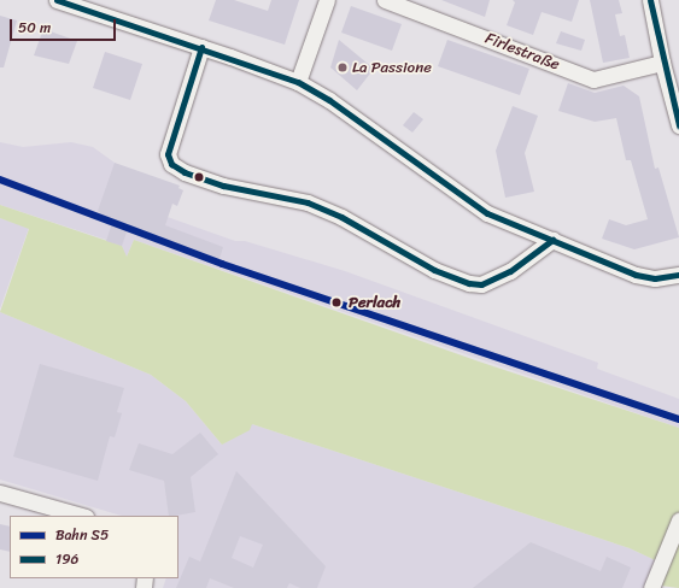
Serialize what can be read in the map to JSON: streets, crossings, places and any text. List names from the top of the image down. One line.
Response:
{"streets":{"street":["Firlestraße"]},"places":["La Passione","Perlach"],"lines":["transit line 196","rail line S5"],"legend":["Bahn S5","196"],"scale_bar":"50 m"}
